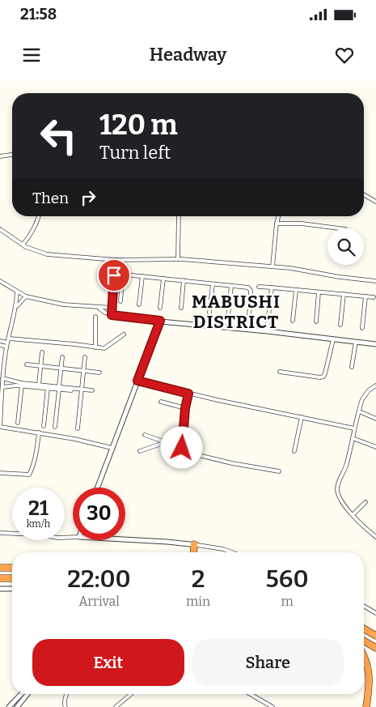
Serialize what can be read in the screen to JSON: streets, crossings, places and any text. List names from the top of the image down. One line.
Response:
{"districts":["MABUSHI DISTRICT"],"page":{"status":"21:58","header":"Headway","turn":["120 m","Turn left"],"then":"Then","speed":"21 km/h","limit":"30","eta":["22:00","Arrival","2","min","560","m"],"buttons":["Exit","Share"]}}
